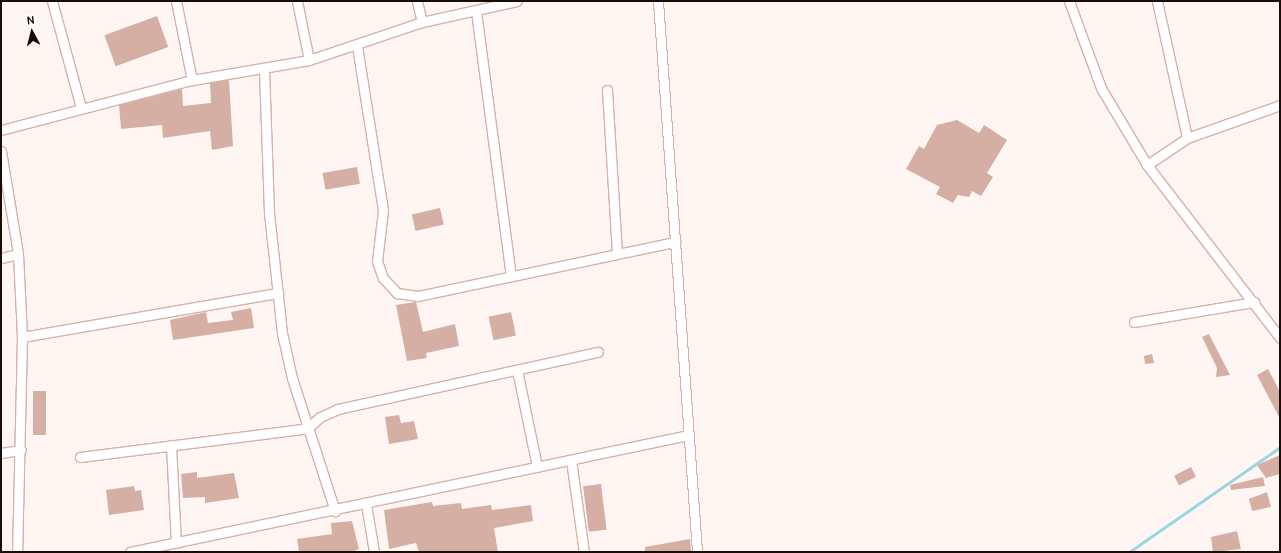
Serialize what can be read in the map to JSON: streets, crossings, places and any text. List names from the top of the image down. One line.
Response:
{"north":"top"}
